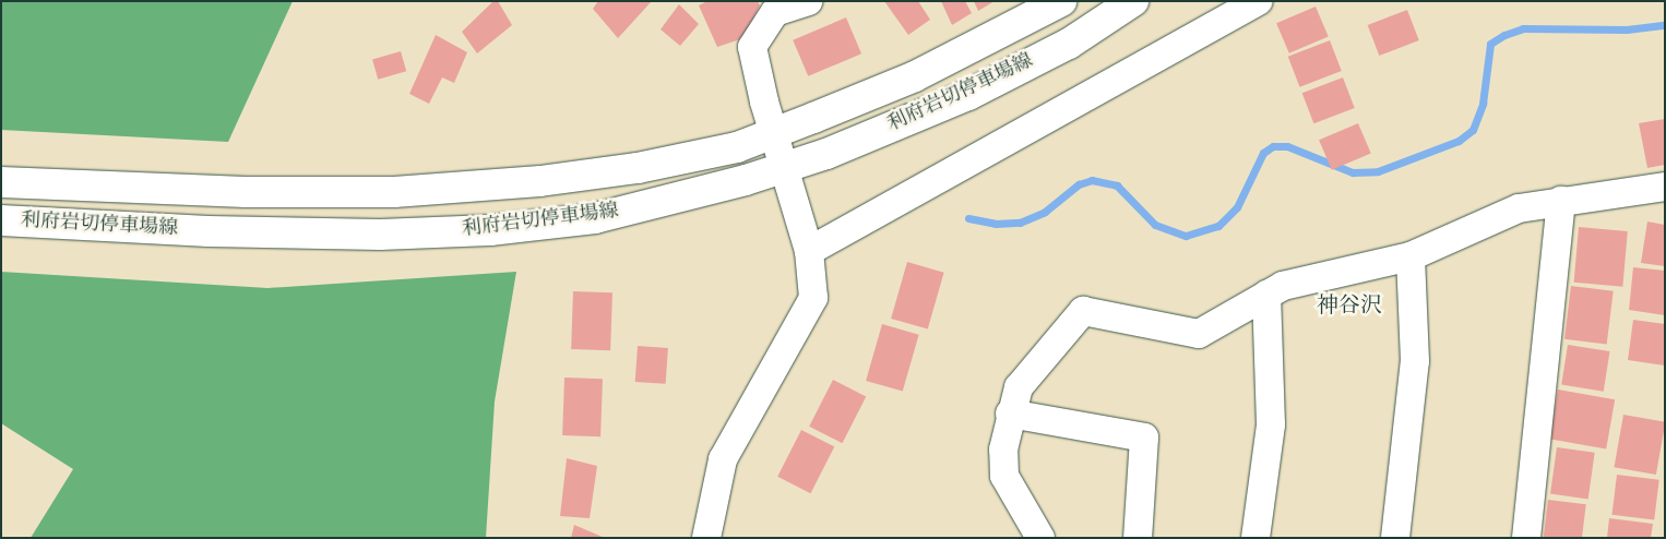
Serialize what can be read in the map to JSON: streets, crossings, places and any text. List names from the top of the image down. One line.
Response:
{"streets":{"main road":["利府岩切停車場線"]},"districts":["神谷沢"]}
